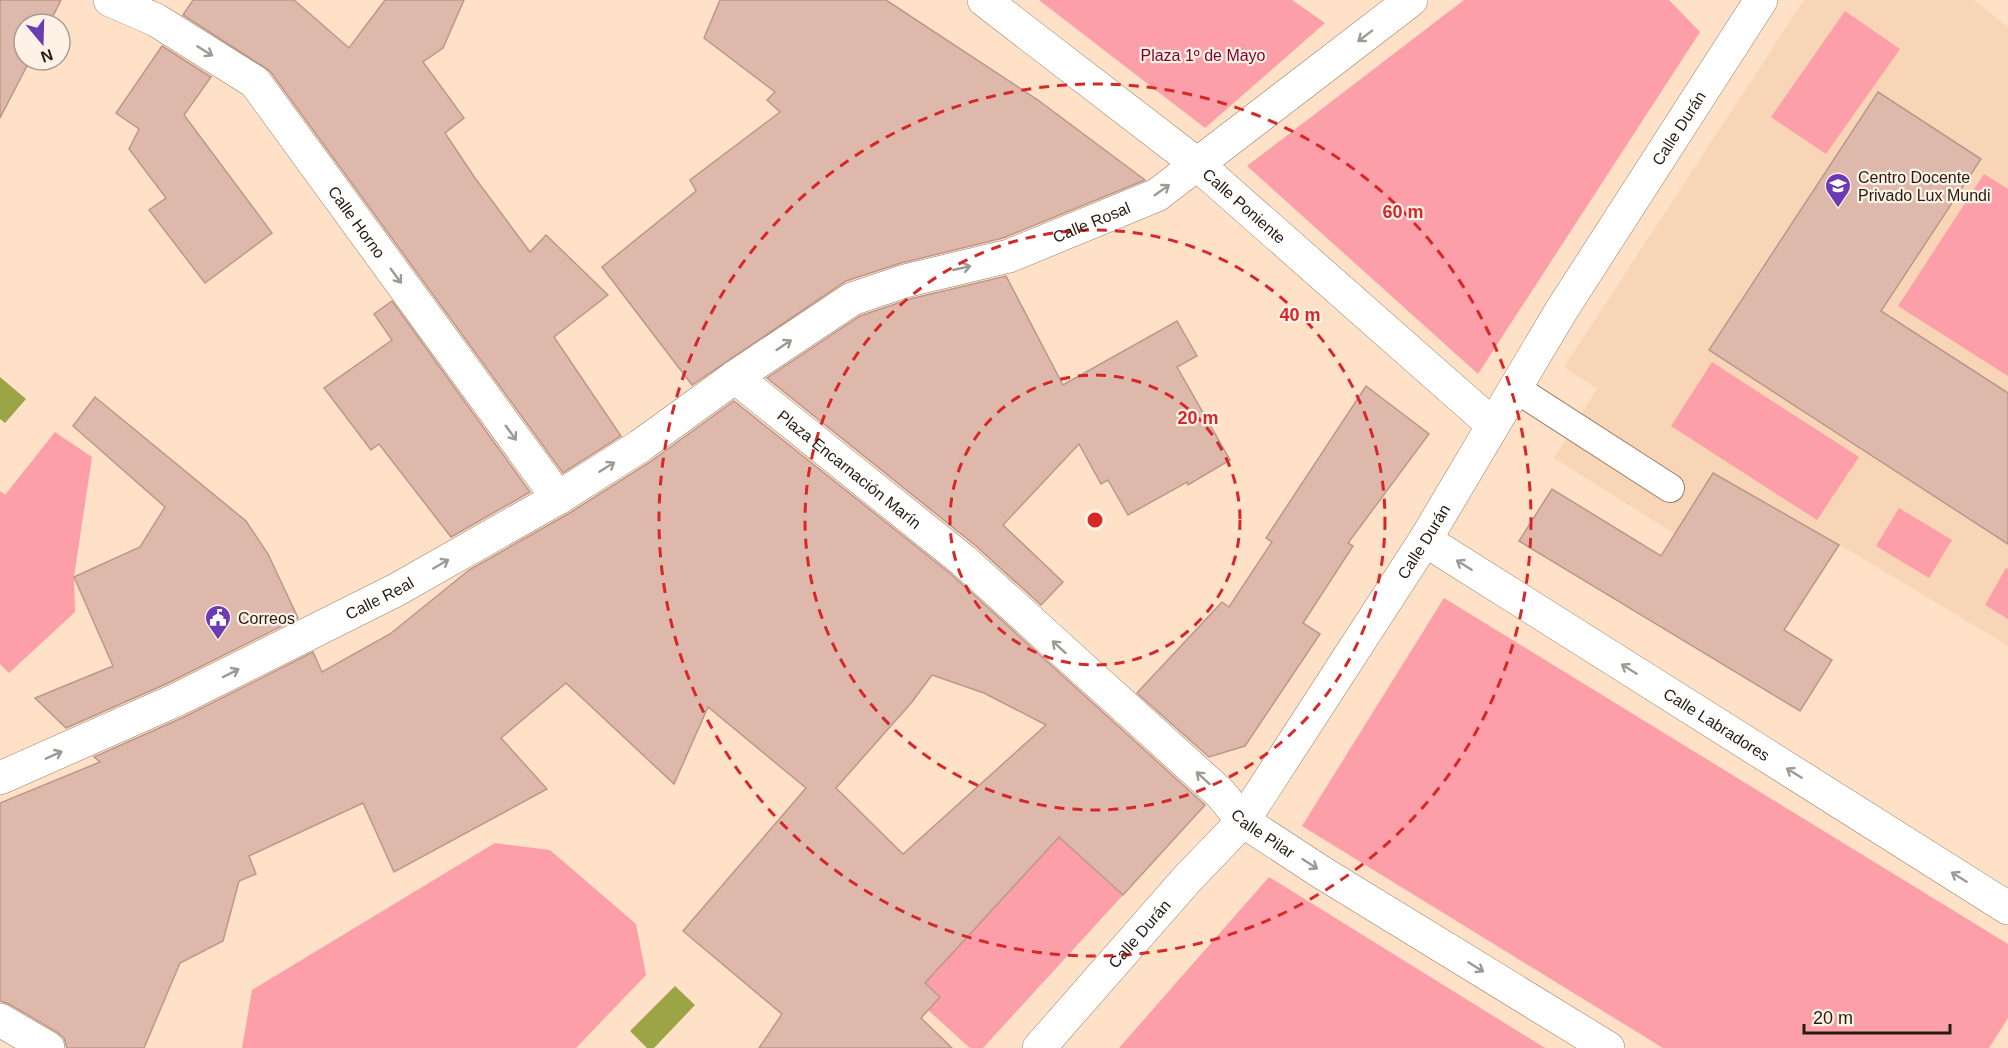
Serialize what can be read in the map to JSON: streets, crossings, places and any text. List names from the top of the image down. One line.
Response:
{"streets":{"street":["Calle Durán","Calle Poniente","Calle Rosal","Calle Horno","Plaza Encarnación Marín","Calle Real","Calle Labradores","Calle Pilar"]},"crossings":[["Calle Durán","Calle Poniente"],["Calle Durán","Calle Labradores"],["Calle Durán","Calle Pilar"],["Calle Poniente","Calle Rosal"],["Calle Rosal","Plaza Encarnación Marín"],["Calle Rosal","Calle Real"],["Calle Horno","Calle Real"],["Plaza Encarnación Marín","Calle Real"],["Plaza Encarnación Marín","Calle Pilar"]],"one_way":["Calle Horno","Calle Real","Calle Labradores"],"parks":["Plaza 1º de Mayo"],"places":{"school or university":["Centro Docente Privado Lux Mundi"],"public building":["Correos"]},"scale_bar":"20 m","north":"bottom","rings":["60 m","40 m","20 m"]}
